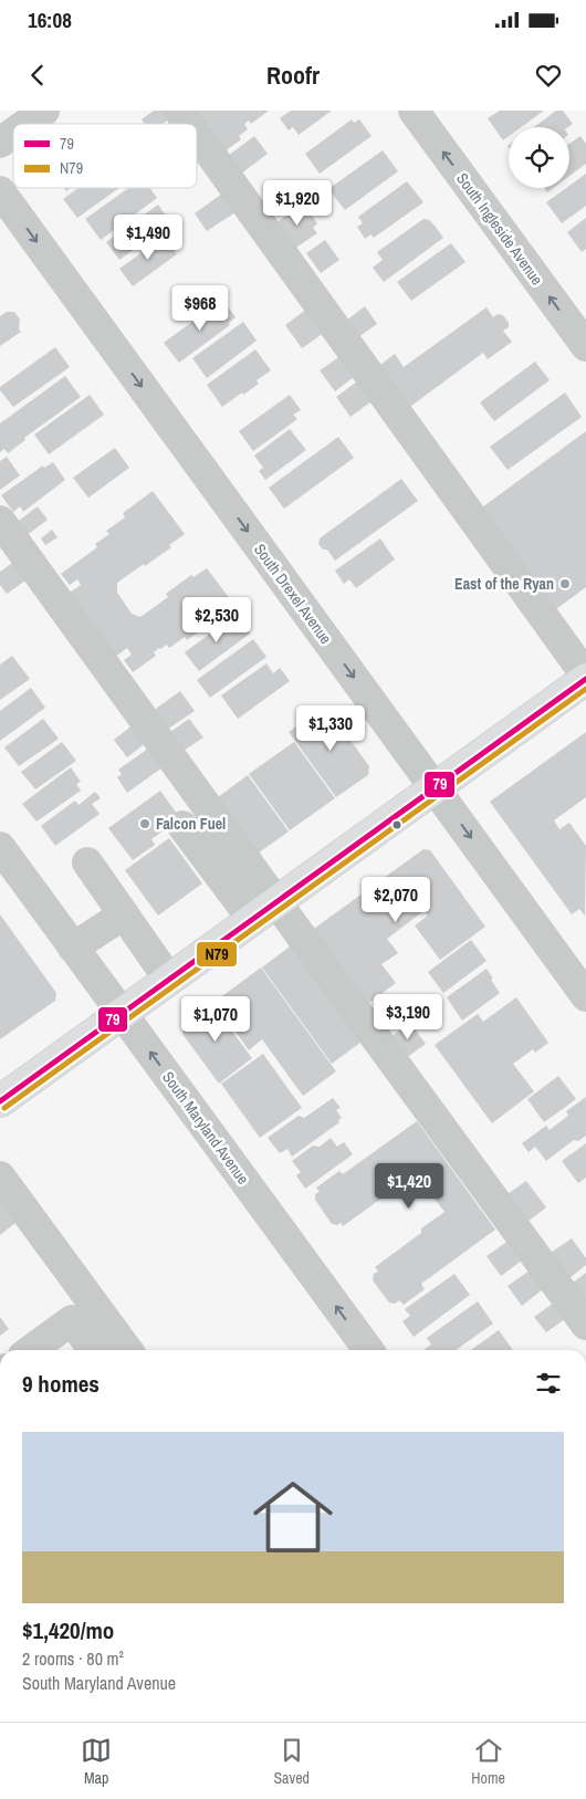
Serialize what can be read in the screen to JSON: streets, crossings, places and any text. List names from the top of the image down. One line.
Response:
{"streets":{"street":["South Ingleside Avenue","South Drexel Avenue","South Maryland Avenue"]},"places":["East of the Ryan","Falcon Fuel"],"lines":["transit line 79","transit line N79"],"legend":["79","N79"],"page":{"status":"16:08","header":"Roofr","price":["$1,920","$1,490","$968","$2,530","$1,330","$2,070","$3,190","$1,070","$1,420"],"heading":"9 homes","list":[{"name":"$1,420/mo","note":"2 rooms · 80 m² · South Maryland Avenue"}],"tabs":["Map","Saved","Home"]}}
